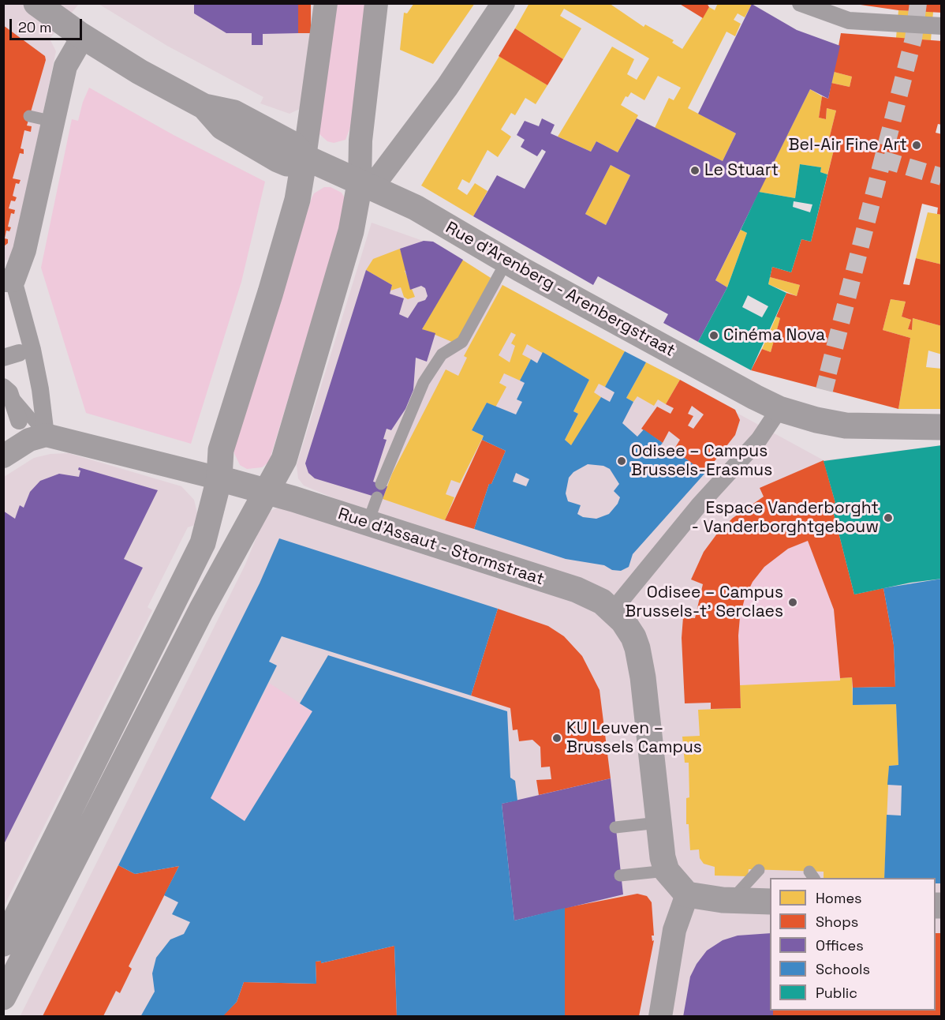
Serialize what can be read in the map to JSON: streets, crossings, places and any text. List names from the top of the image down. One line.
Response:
{"streets":{"street":["Rue d'Arenberg - Arenbergstraat","Rue d'Assaut - Stormstraat"]},"places":["Bel-Air Fine Art","Le Stuart","Cinéma Nova","Odisee – Campus Brussels-Erasmus","Espace Vanderborght - Vanderborghtgebouw","Odisee – Campus Brussels-t' Serclaes","KU Leuven – Brussels Campus"],"legend":["Homes","Shops","Offices","Schools","Public"],"scale_bar":"20 m"}
